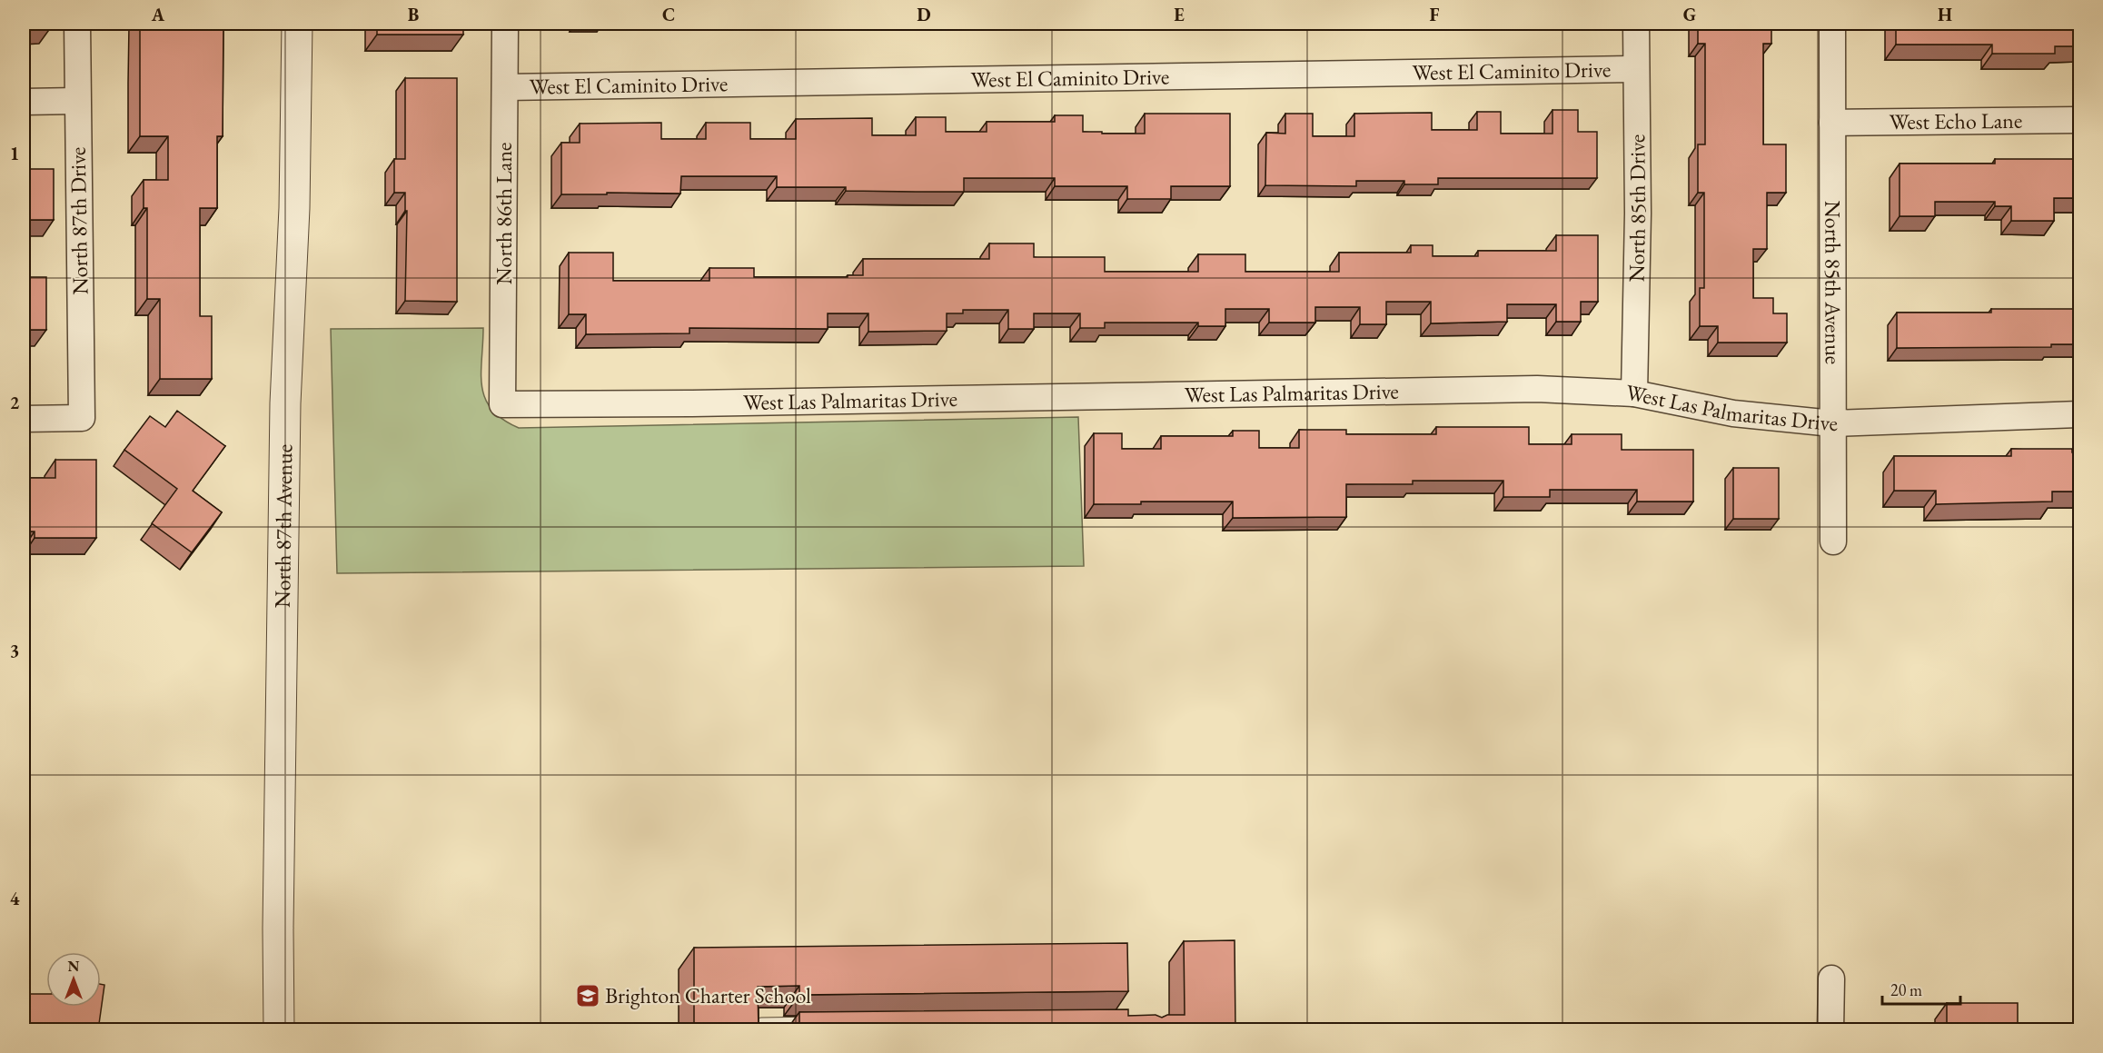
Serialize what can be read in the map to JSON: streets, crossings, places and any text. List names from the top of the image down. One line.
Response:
{"streets":{"street":["West El Caminito Drive","West Echo Lane","North 85th Drive","North 86th Lane","North 87th Drive","North 85th Avenue","West Las Palmaritas Drive","North 87th Avenue"]},"crossings":[["West El Caminito Drive","North 85th Drive"],["West El Caminito Drive","North 86th Lane"],["West Echo Lane","North 85th Avenue"],["North 85th Drive","West Las Palmaritas Drive"],["North 86th Lane","West Las Palmaritas Drive"],["North 85th Avenue","West Las Palmaritas Drive"]],"places":{"school or university":["Brighton Charter School"]},"scale_bar":"20 m","north":"top","grid":{"columns":["A","B","C","D","E","F","G","H"],"rows":["1","2","3","4"]}}
